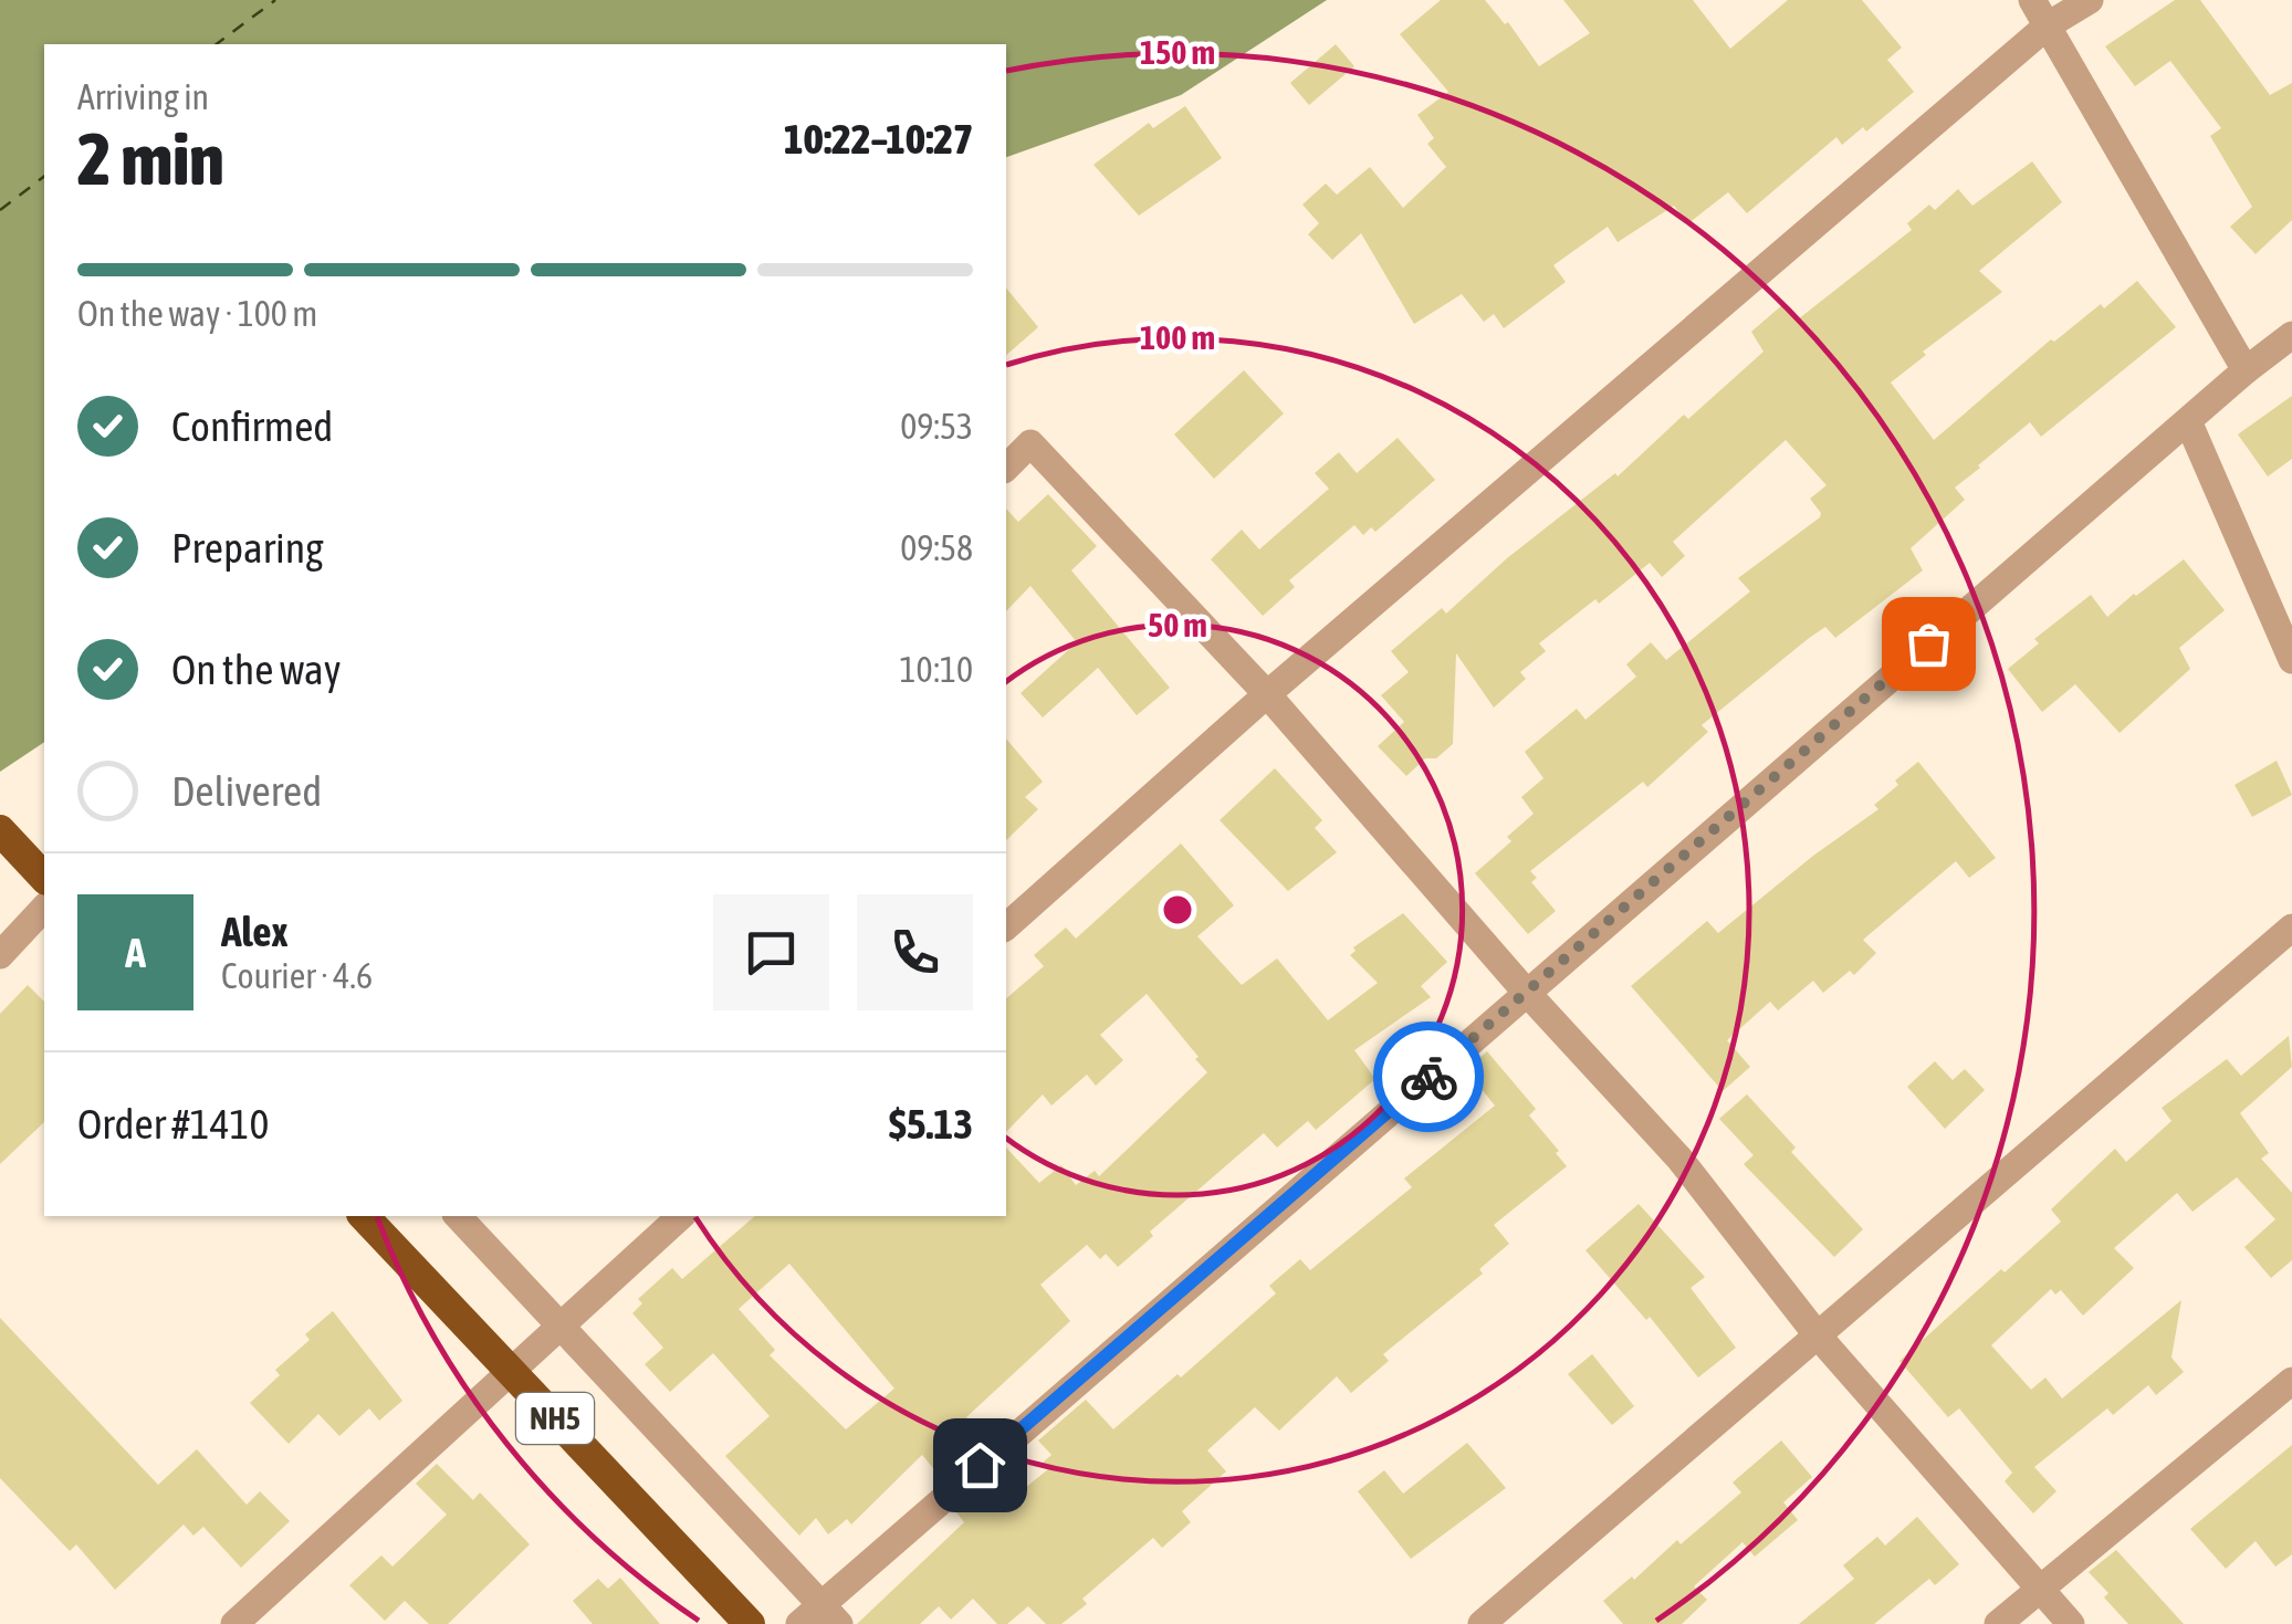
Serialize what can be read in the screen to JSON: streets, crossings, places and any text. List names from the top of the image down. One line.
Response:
{"streets":{"highway":["NH5"]},"page":{"heading":["2 min","Arriving in","10:22–10:27"],"panel":["Alex","Courier · 4.6","Order #1410","$5.13"],"bar":"On the way · 100 m","list":[["Confirmed","09:53"],["Preparing","09:58"],["On the way","10:10"],"Delivered"],"round":"A"},"rings":["150 m","100 m","50 m"]}
